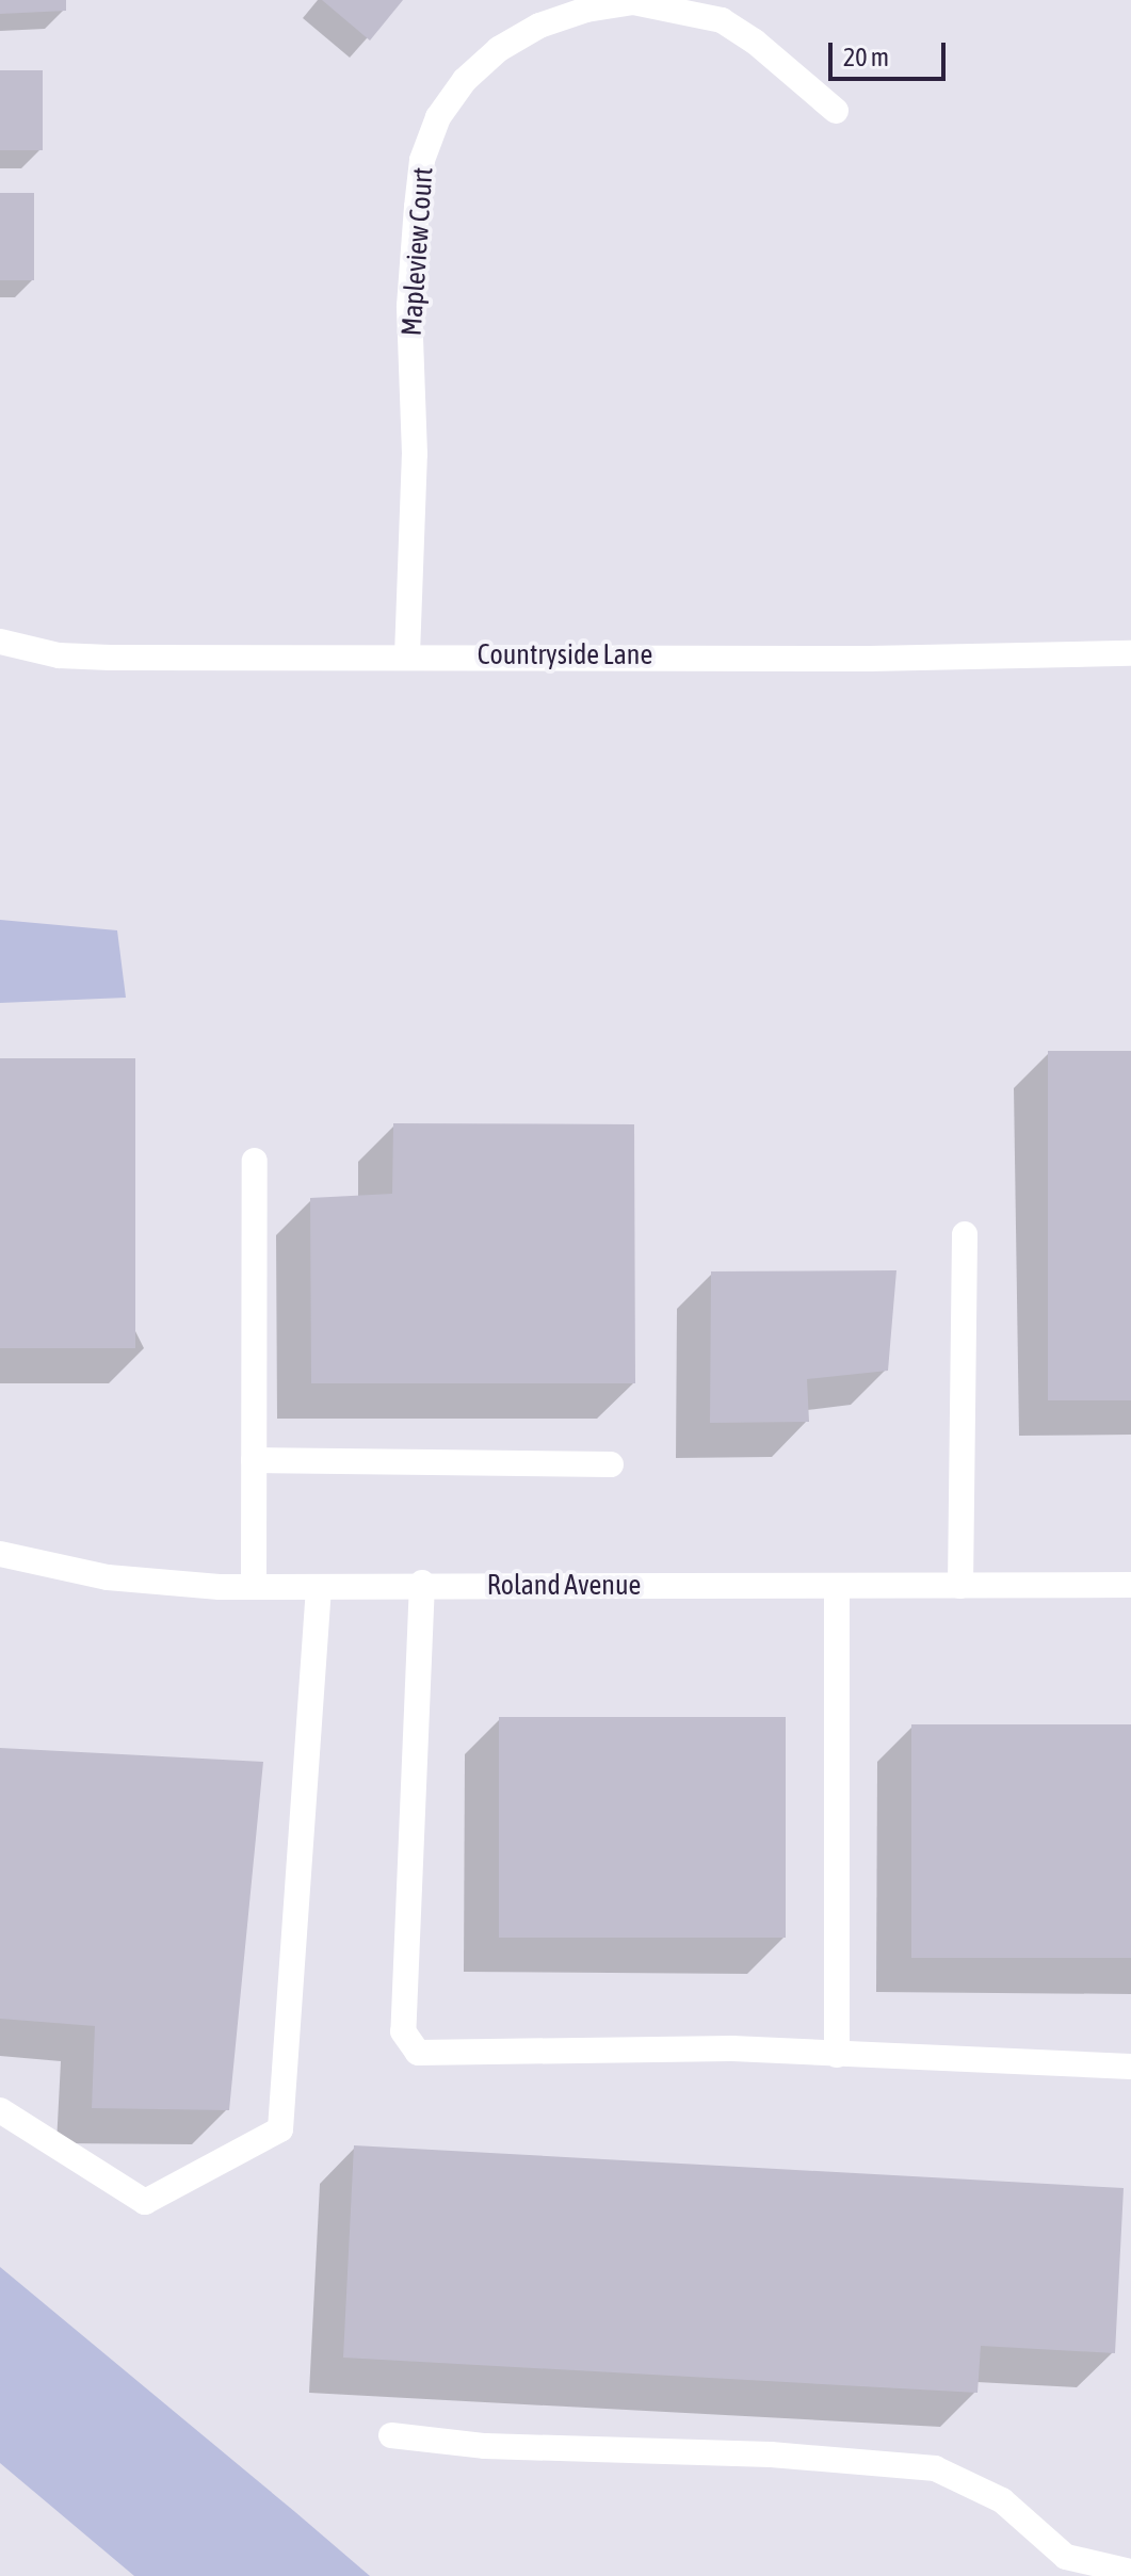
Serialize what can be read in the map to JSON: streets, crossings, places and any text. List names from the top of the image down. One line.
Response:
{"streets":{"street":["Mapleview Court","Countryside Lane","Roland Avenue"]},"crossings":[["Mapleview Court","Countryside Lane"]],"scale_bar":"20 m"}
